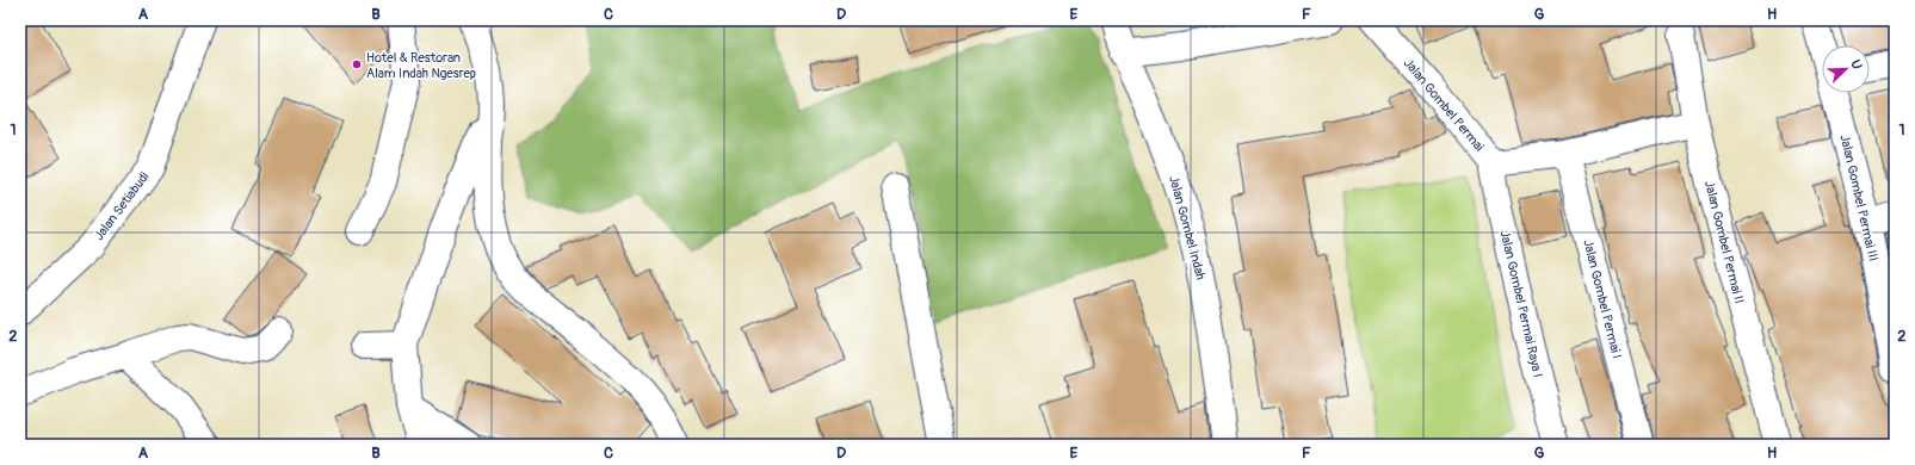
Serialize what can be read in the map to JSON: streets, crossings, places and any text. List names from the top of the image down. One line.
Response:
{"streets":{"main road":["Jalan Gombel Permai","Jalan Gombel Permai III","Jalan Setiabudi","Jalan Gombel Indah","Jalan Gombel Permai II","Jalan Gombel Permai I","Jalan Gombel Permai Raya I"]},"crossings":[["Jalan Gombel Permai","Jalan Gombel Permai II"],["Jalan Gombel Permai","Jalan Gombel Permai I"],["Jalan Gombel Permai","Jalan Gombel Permai Raya I"]],"places":["Hotel & Restoran Alam Indah Ngesrep"],"north":"top right","grid":{"columns":["A","B","C","D","E","F","G","H"],"rows":["1","2"]}}
